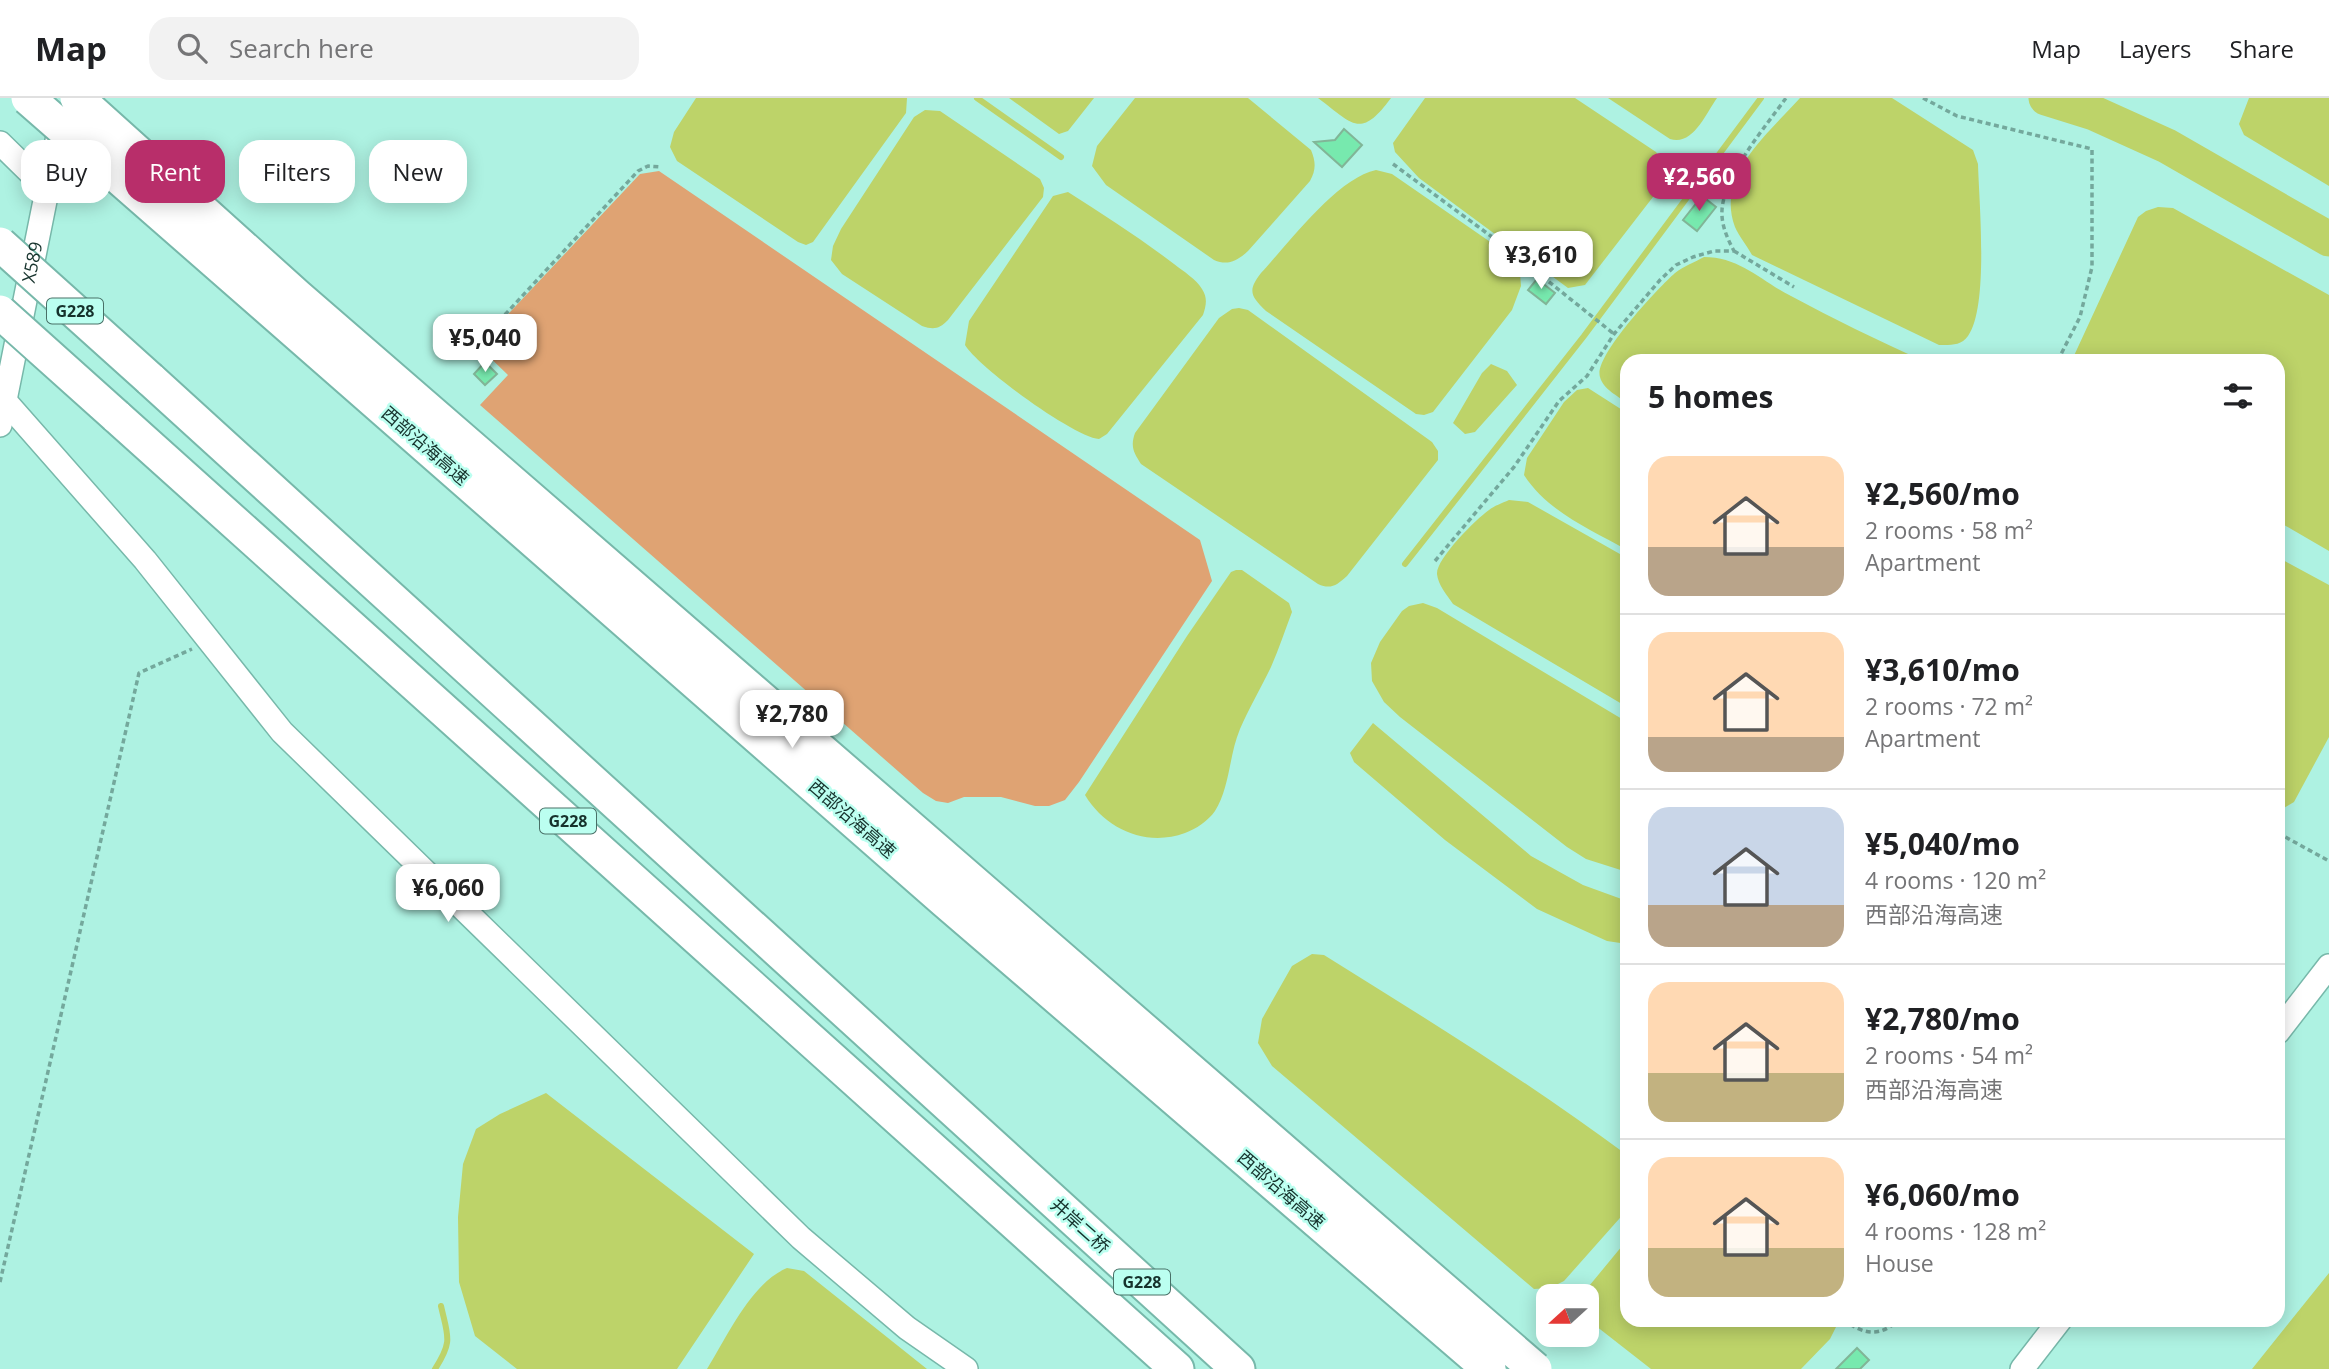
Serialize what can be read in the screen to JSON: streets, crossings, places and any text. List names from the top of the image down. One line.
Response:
{"streets":{"highway":["G228","西部沿海高速","井岸二桥"],"street":["X589"]},"north":"left","page":{"header":"Map","search":"Search here","nav":["Map","Layers","Share"],"chip":["Buy","Rent","Filters","New"],"price":["¥2,560","¥3,610","¥5,040","¥2,780","¥6,060"],"heading":"5 homes","list":[{"name":"¥2,560/mo","note":"2 rooms · 58 m² · Apartment"},{"name":"¥3,610/mo","note":"2 rooms · 72 m² · Apartment"},{"name":"¥5,040/mo","note":"4 rooms · 120 m² · 西部沿海高速"},{"name":"¥2,780/mo","note":"2 rooms · 54 m² · 西部沿海高速"},{"name":"¥6,060/mo","note":"4 rooms · 128 m² · House"}]}}
